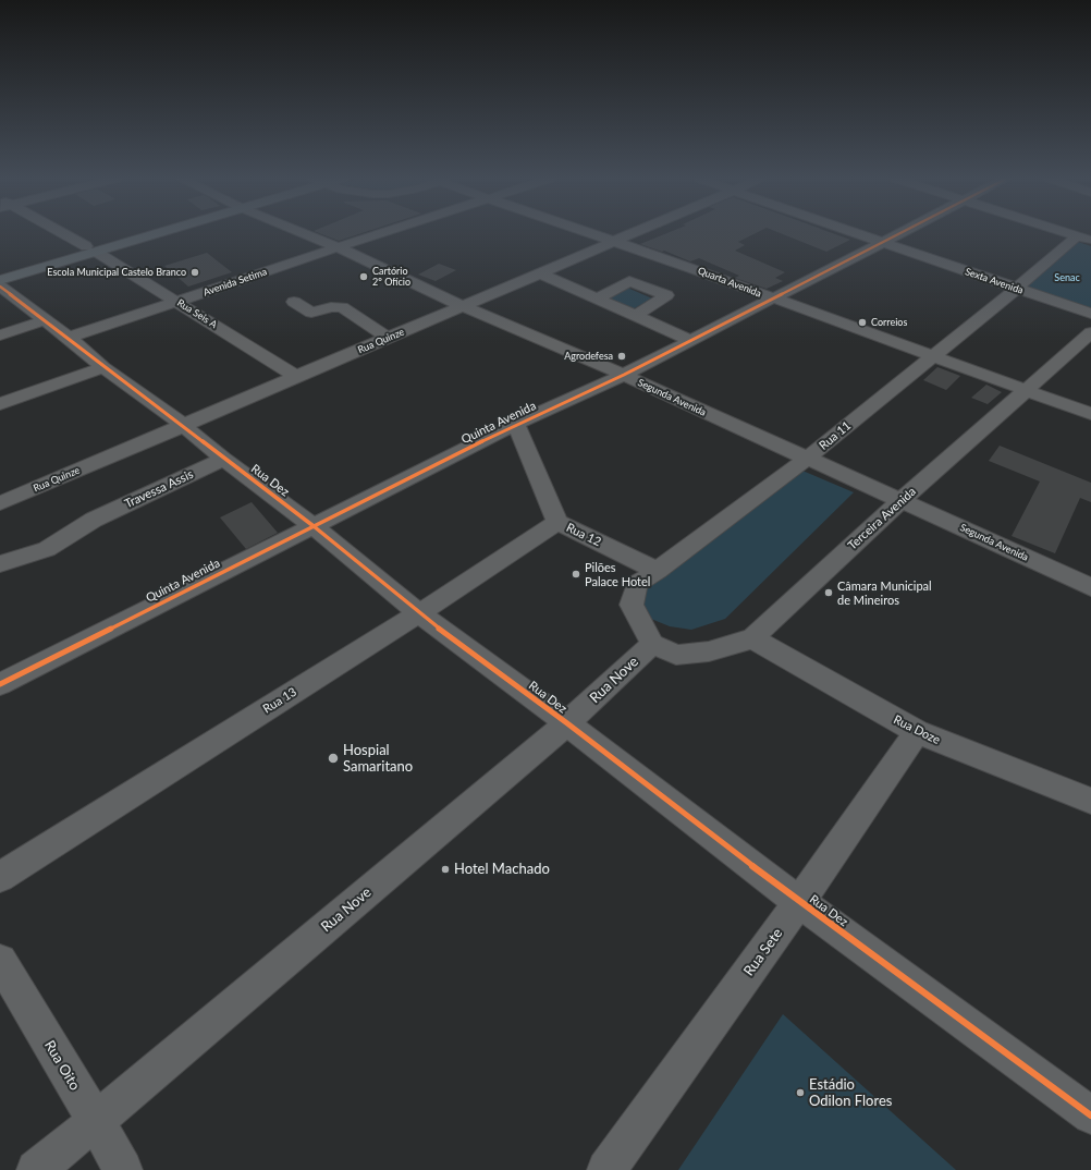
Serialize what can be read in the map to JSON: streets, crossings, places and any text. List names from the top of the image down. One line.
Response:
{"streets":{"street":["Sexta Avenida","Avenida Setima","Quarta Avenida","Rua Seis A","Rua Quinze","Segunda Avenida","Quinta Avenida","Rua 11","Rua Dez","Travessa Assis","Terceira Avenida","Rua 12","Rua Nove","Rua 13","Rua Doze","Rua Sete","Rua Oito"]},"crossings":[["Sexta Avenida","Quinta Avenida"],["Sexta Avenida","Rua 11"],["Avenida Setima","Rua Seis A"],["Avenida Setima","Segunda Avenida"],["Avenida Setima","Rua Dez"],["Quarta Avenida","Rua Quinze"],["Quarta Avenida","Quinta Avenida"],["Quarta Avenida","Rua 11"],["Quarta Avenida","Terceira Avenida"],["Rua Seis A","Rua Quinze"],["Rua Quinze","Segunda Avenida"],["Rua Quinze","Rua Dez"],["Segunda Avenida","Quinta Avenida"],["Segunda Avenida","Rua 11"],["Segunda Avenida","Terceira Avenida"],["Quinta Avenida","Rua Dez"],["Quinta Avenida","Rua 12"],["Rua 11","Terceira Avenida"],["Rua 11","Rua 12"],["Rua 11","Rua Nove"],["Rua Dez","Travessa Assis"],["Rua Dez","Rua Nove"],["Rua Dez","Rua 13"],["Rua Dez","Rua Sete"],["Terceira Avenida","Rua Nove"],["Terceira Avenida","Rua Doze"],["Rua 12","Rua 13"],["Rua Nove","Rua Oito"],["Rua Doze","Rua Sete"]],"parks":["Senac"],"places":["Escola Municipal Castelo Branco","Cartório 2º Ofício","Correios","Agrodefesa","Pilões Palace Hotel","Câmara Municipal de Mineiros","Hospial Samaritano","Hotel Machado","Estádio Odilon Flores"]}
